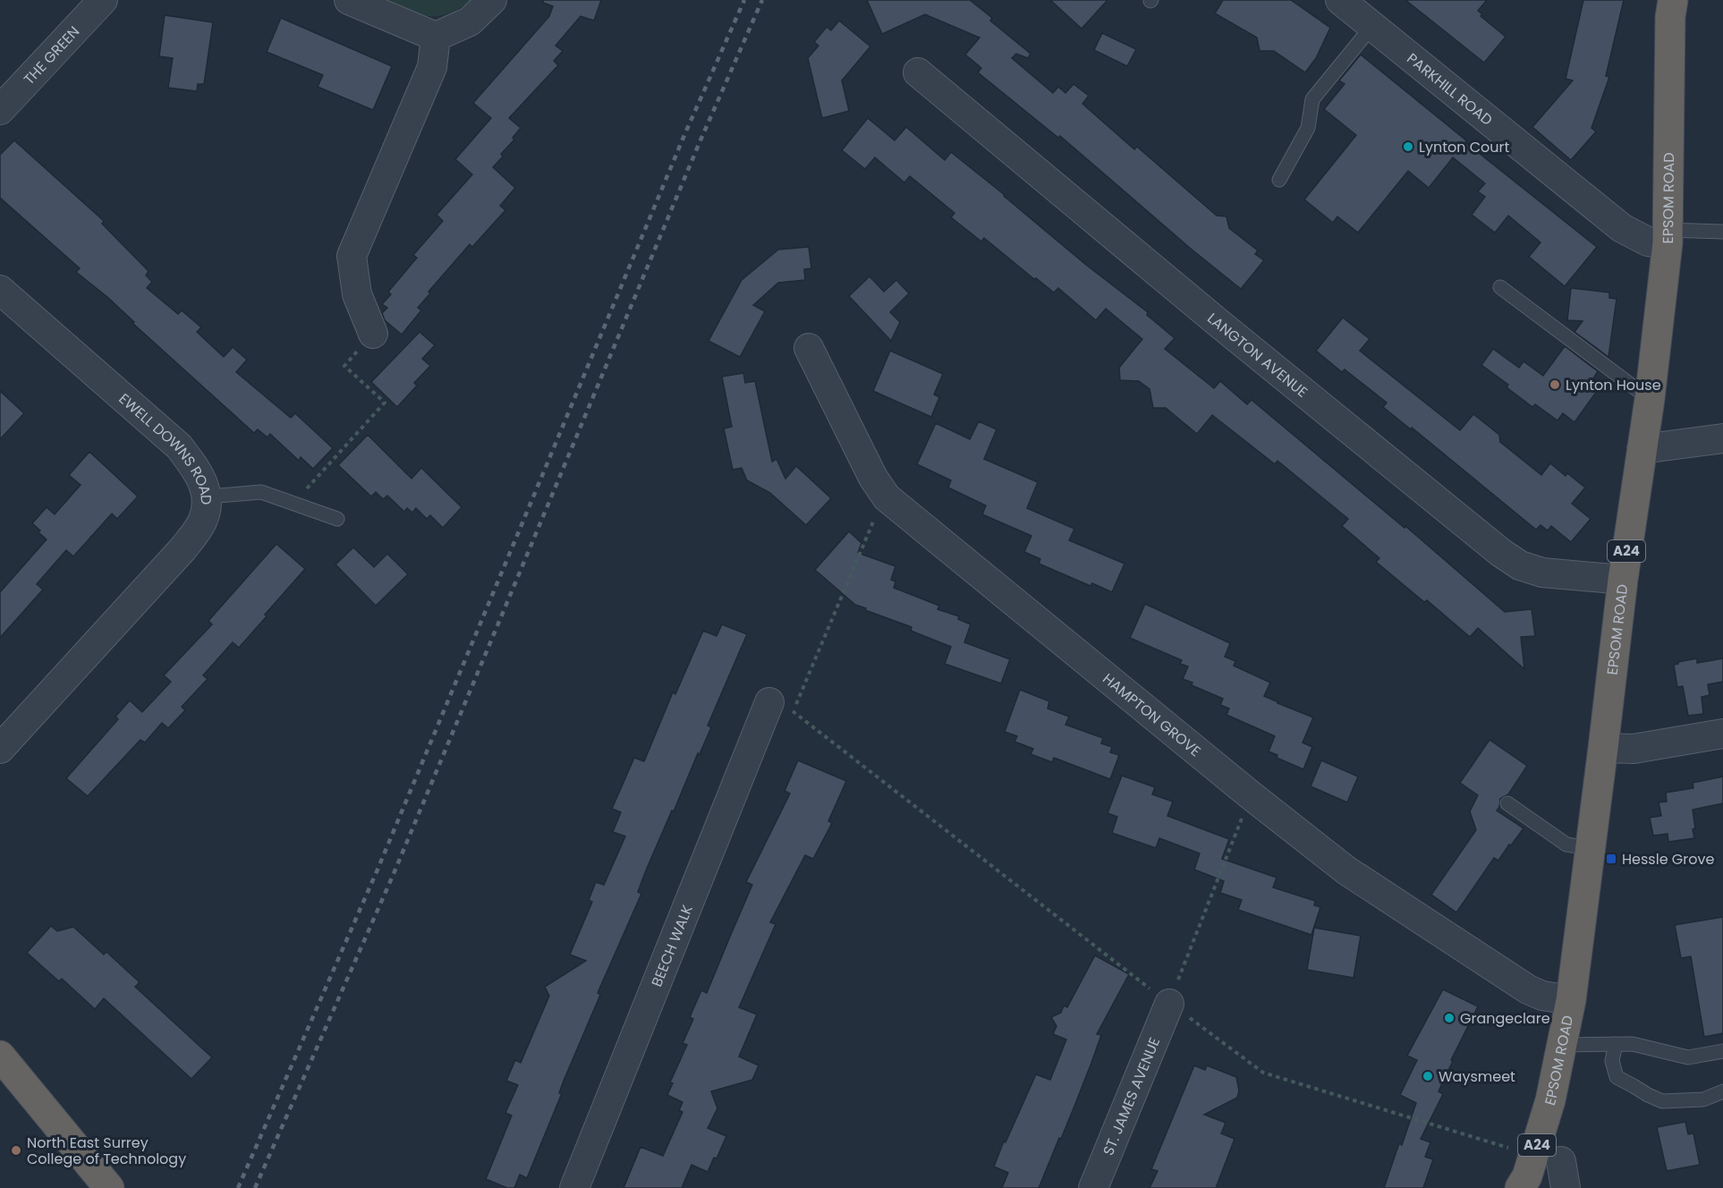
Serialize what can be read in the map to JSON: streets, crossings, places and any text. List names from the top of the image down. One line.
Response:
{"streets":{"highway":["EPSOM ROAD","A24"],"street":["THE GREEN","PARKHILL ROAD","LANGTON AVENUE","EWELL DOWNS ROAD","HAMPTON GROVE","BEECH WALK","ST. JAMES AVENUE"]},"crossings":[["PARKHILL ROAD","EPSOM ROAD"],["EPSOM ROAD","LANGTON AVENUE"],["EPSOM ROAD","HAMPTON GROVE"]],"places":{"other":["Lynton Court","Lynton House","Grangeclare","Waysmeet","North East Surrey College of Technology"],"transit":["Hessle Grove"]}}
